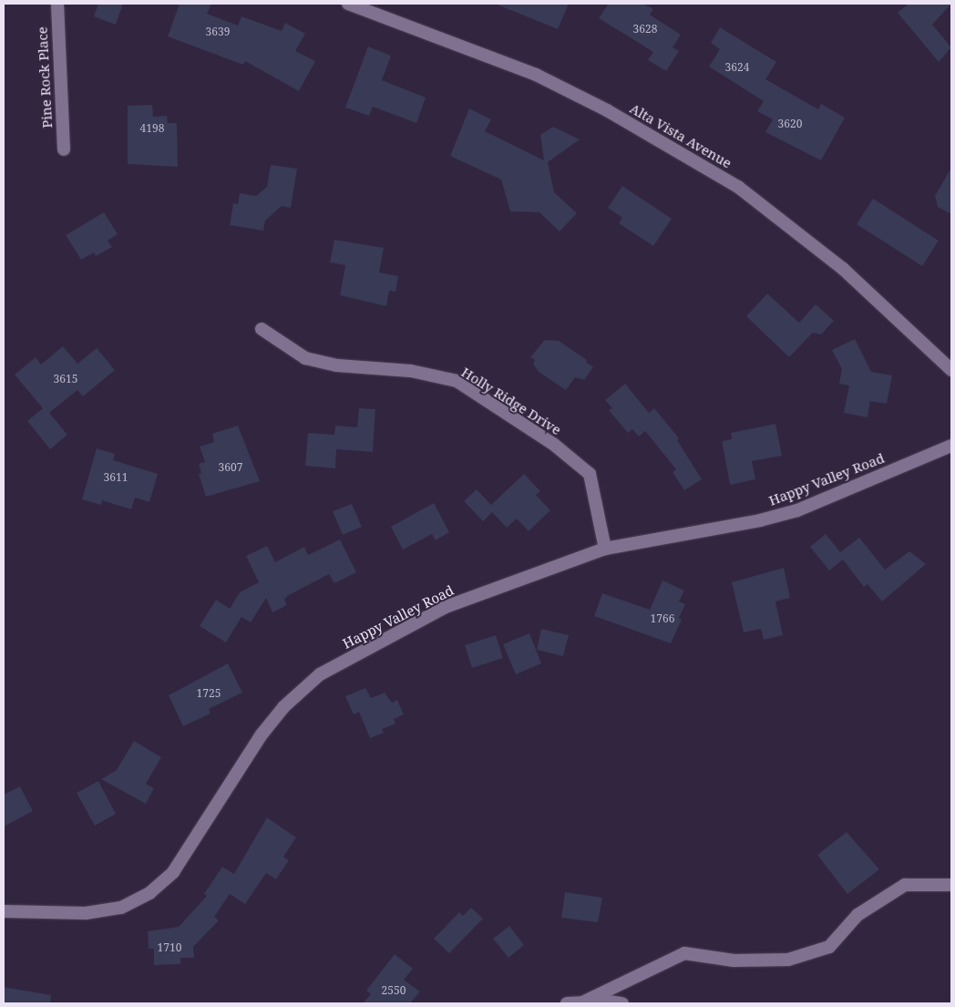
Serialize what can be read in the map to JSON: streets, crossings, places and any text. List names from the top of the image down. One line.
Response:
{"streets":{"street":["Pine Rock Place","Alta Vista Avenue","Holly Ridge Drive","Happy Valley Road"]},"crossings":[["Holly Ridge Drive","Happy Valley Road"]],"house_numbers":["3628","3639","3624","3620","4198","3615","3607","3611","1766","1725","1710","2550"]}
